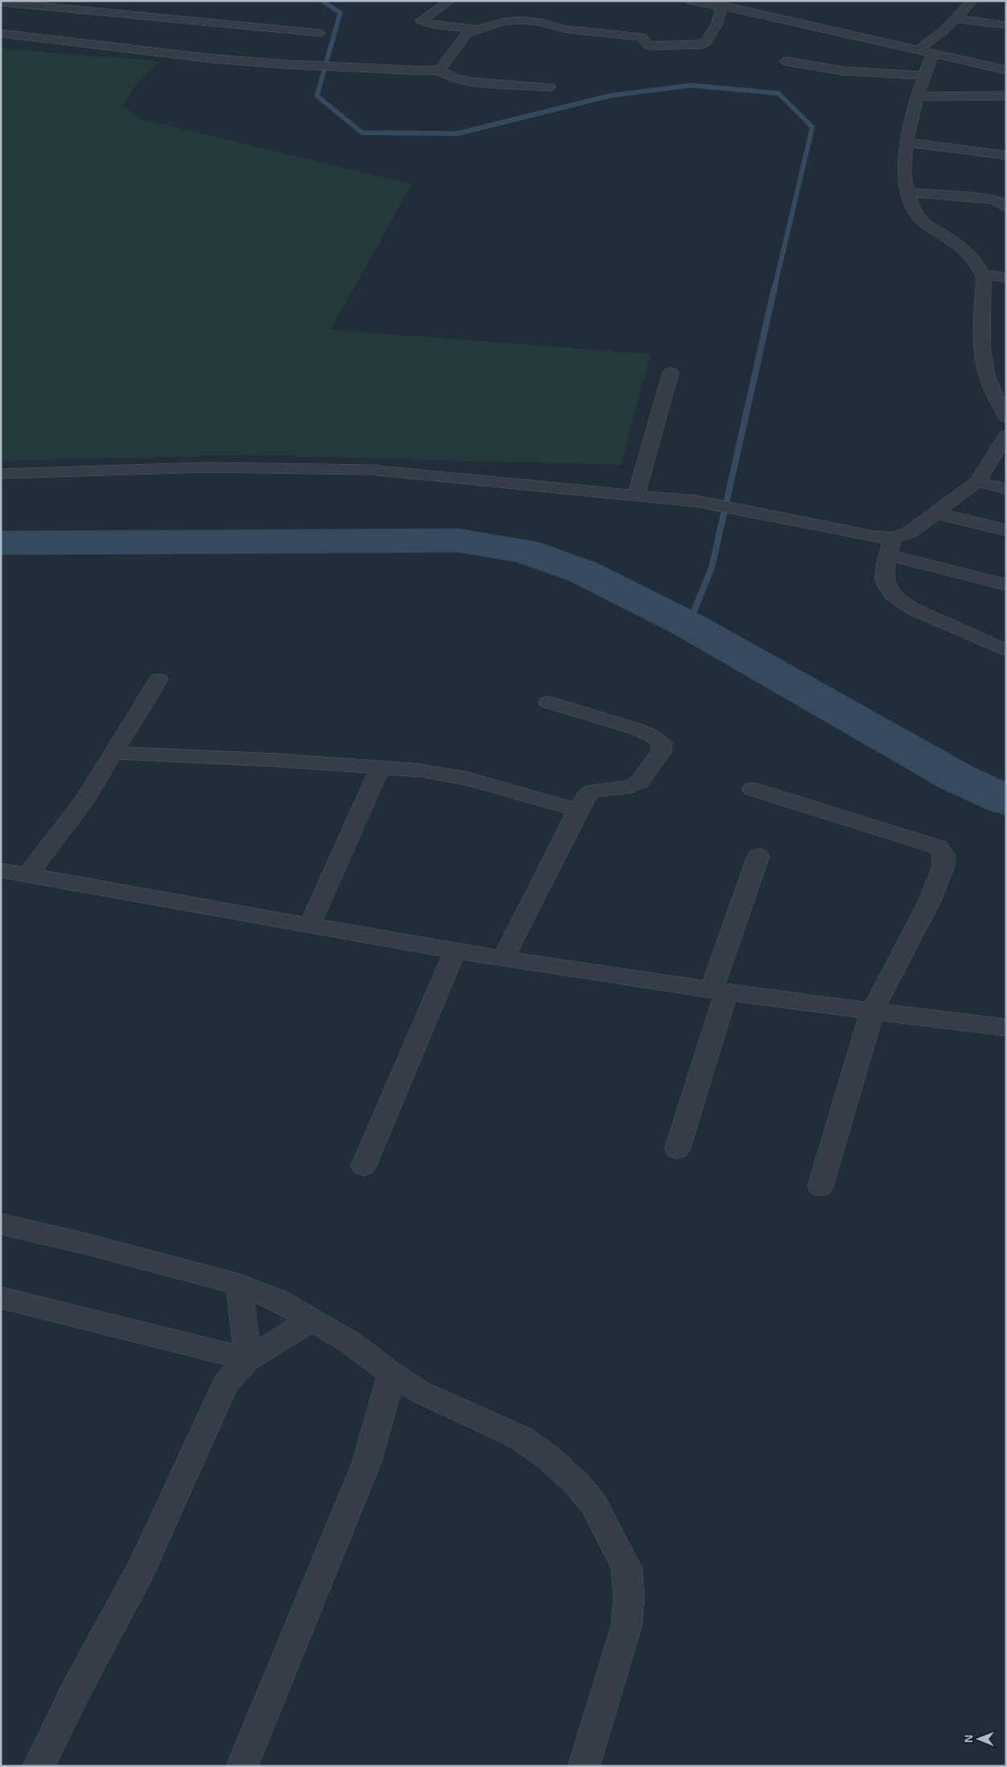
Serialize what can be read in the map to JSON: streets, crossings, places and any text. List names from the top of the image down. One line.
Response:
{"north":"left"}
